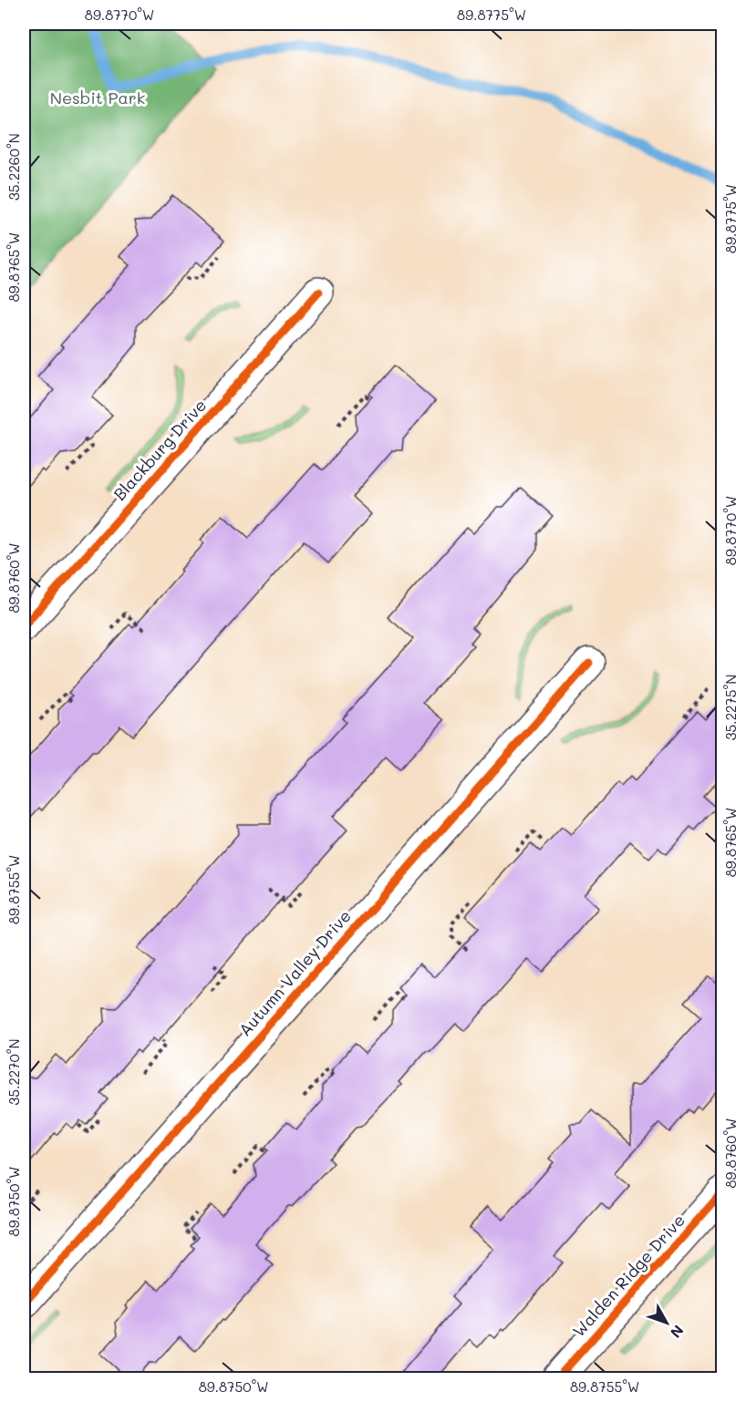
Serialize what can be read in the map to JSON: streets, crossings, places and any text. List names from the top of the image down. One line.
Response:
{"streets":{"street":["Blackburg Drive","Autumn Valley Drive","Walden Ridge Drive"]},"parks":["Nesbit Park"],"north":"bottom right","coordinates":["89.8770°W","89.8775°W","35.2260°N","89.8765°W","89.8760°W","35.2275°N","89.8755°W","35.2270°N","89.8750°W"]}
